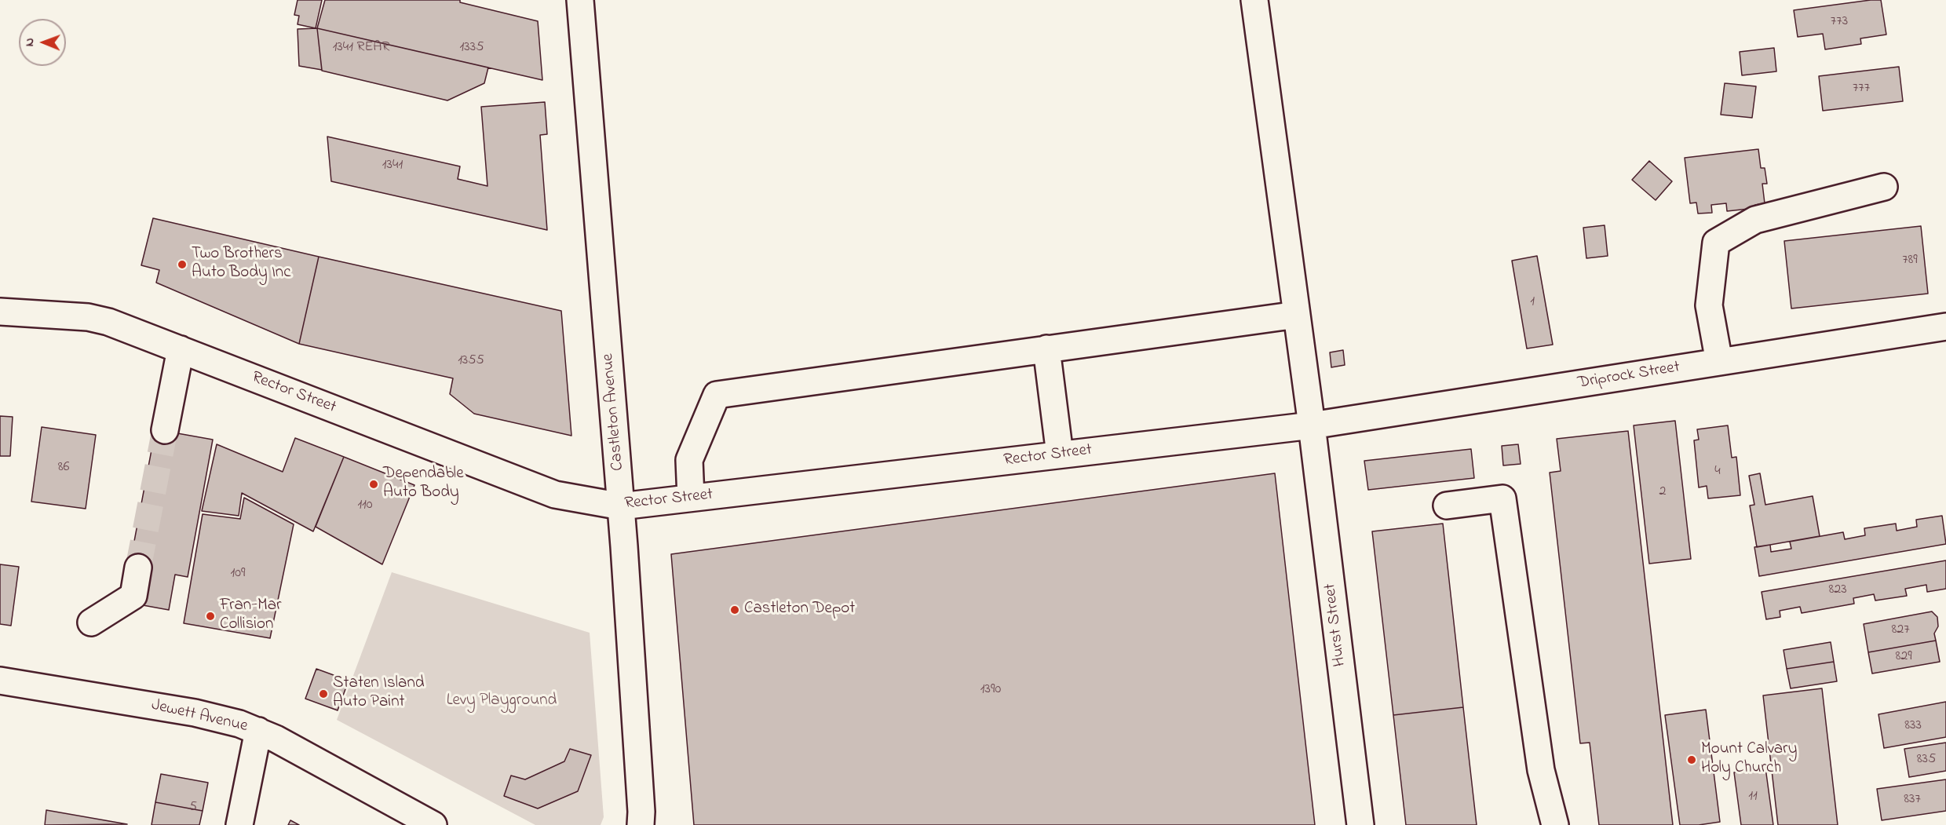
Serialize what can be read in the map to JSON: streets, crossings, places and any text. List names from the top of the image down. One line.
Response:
{"streets":{"street":["Driprock Street","Rector Street","Castleton Avenue","Hurst Street","Jewett Avenue"]},"crossings":[["Driprock Street","Rector Street"],["Driprock Street","Hurst Street"],["Rector Street","Castleton Avenue"],["Rector Street","Hurst Street"]],"parks":["Levy Playground"],"places":["Two Brothers Auto Body Inc","Dependable Auto Body","Castleton Depot","Fran-Mar Collision","Staten Island Auto Paint","Mount Calvary Holy Church"],"house_numbers":["773","1341 REAR","1335","777","1341","789","1","1355","86","4","2","110","109","823","827","829","1390","833","835","11","837","5"],"north":"left"}
